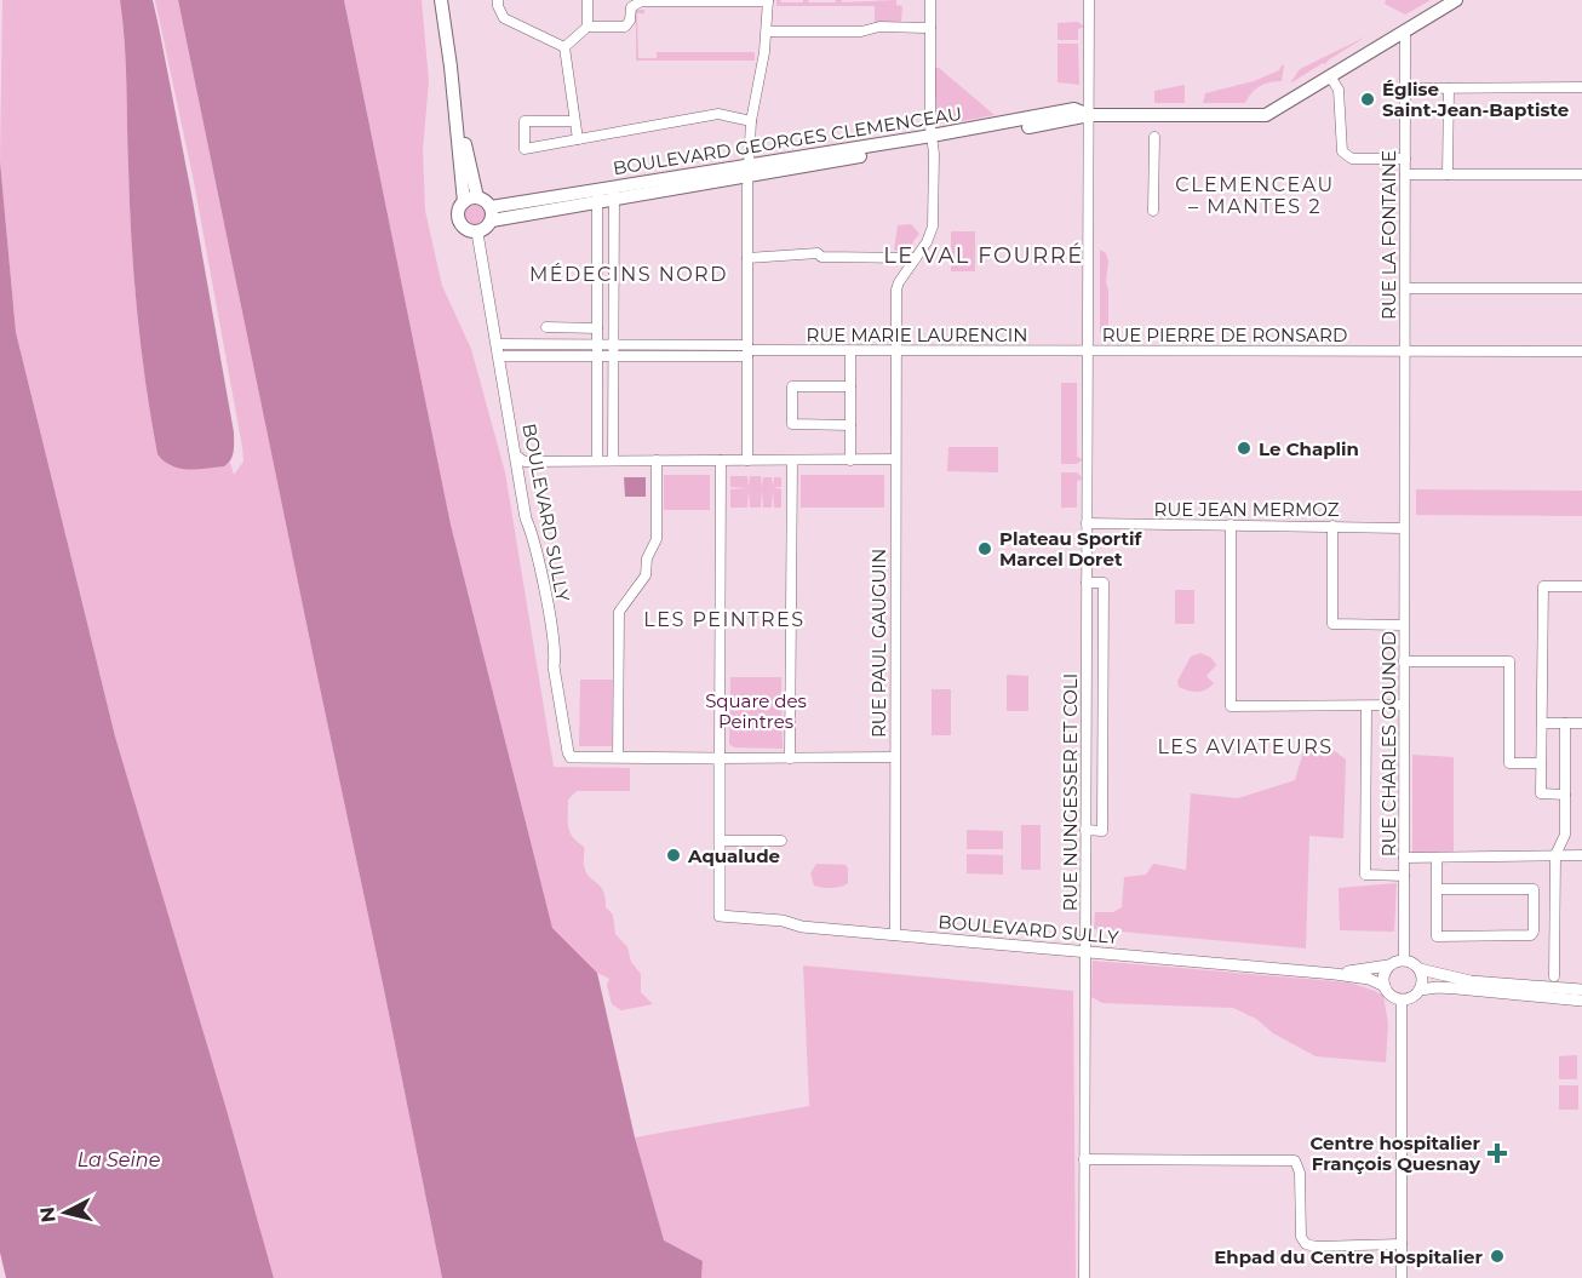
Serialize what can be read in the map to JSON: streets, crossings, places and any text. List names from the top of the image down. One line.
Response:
{"streets":{"main road":["BOULEVARD GEORGES CLEMENCEAU"],"street":["RUE LA FONTAINE","RUE MARIE LAURENCIN","RUE PIERRE DE RONSARD","RUE JEAN MERMOZ","BOULEVARD SULLY","RUE PAUL GAUGUIN","RUE CHARLES GOUNOD","RUE NUNGESSER ET COLI"]},"crossings":[["BOULEVARD GEORGES CLEMENCEAU","RUE LA FONTAINE"],["BOULEVARD GEORGES CLEMENCEAU","BOULEVARD SULLY"],["BOULEVARD GEORGES CLEMENCEAU","RUE PAUL GAUGUIN"],["BOULEVARD GEORGES CLEMENCEAU","RUE NUNGESSER ET COLI"],["RUE LA FONTAINE","RUE PIERRE DE RONSARD"],["RUE LA FONTAINE","RUE JEAN MERMOZ"],["RUE LA FONTAINE","RUE CHARLES GOUNOD"],["RUE MARIE LAURENCIN","RUE PIERRE DE RONSARD"],["RUE MARIE LAURENCIN","RUE PAUL GAUGUIN"],["RUE MARIE LAURENCIN","RUE NUNGESSER ET COLI"],["RUE PIERRE DE RONSARD","RUE NUNGESSER ET COLI"],["RUE JEAN MERMOZ","RUE CHARLES GOUNOD"],["RUE JEAN MERMOZ","RUE NUNGESSER ET COLI"],["BOULEVARD SULLY","RUE PAUL GAUGUIN"],["BOULEVARD SULLY","RUE NUNGESSER ET COLI"]],"districts":["CLEMENCEAU – MANTES 2","LE VAL FOURRÉ","MÉDECINS NORD","LES PEINTRES","LES AVIATEURS"],"water":["La Seine"],"parks":["Square des Peintres"],"places":{"other":["Église Saint-Jean-Baptiste","Le Chaplin","Plateau Sportif Marcel Doret","Aqualude","Ehpad du Centre Hospitalier"],"health":["Centre hospitalier François Quesnay"]},"north":"left"}
